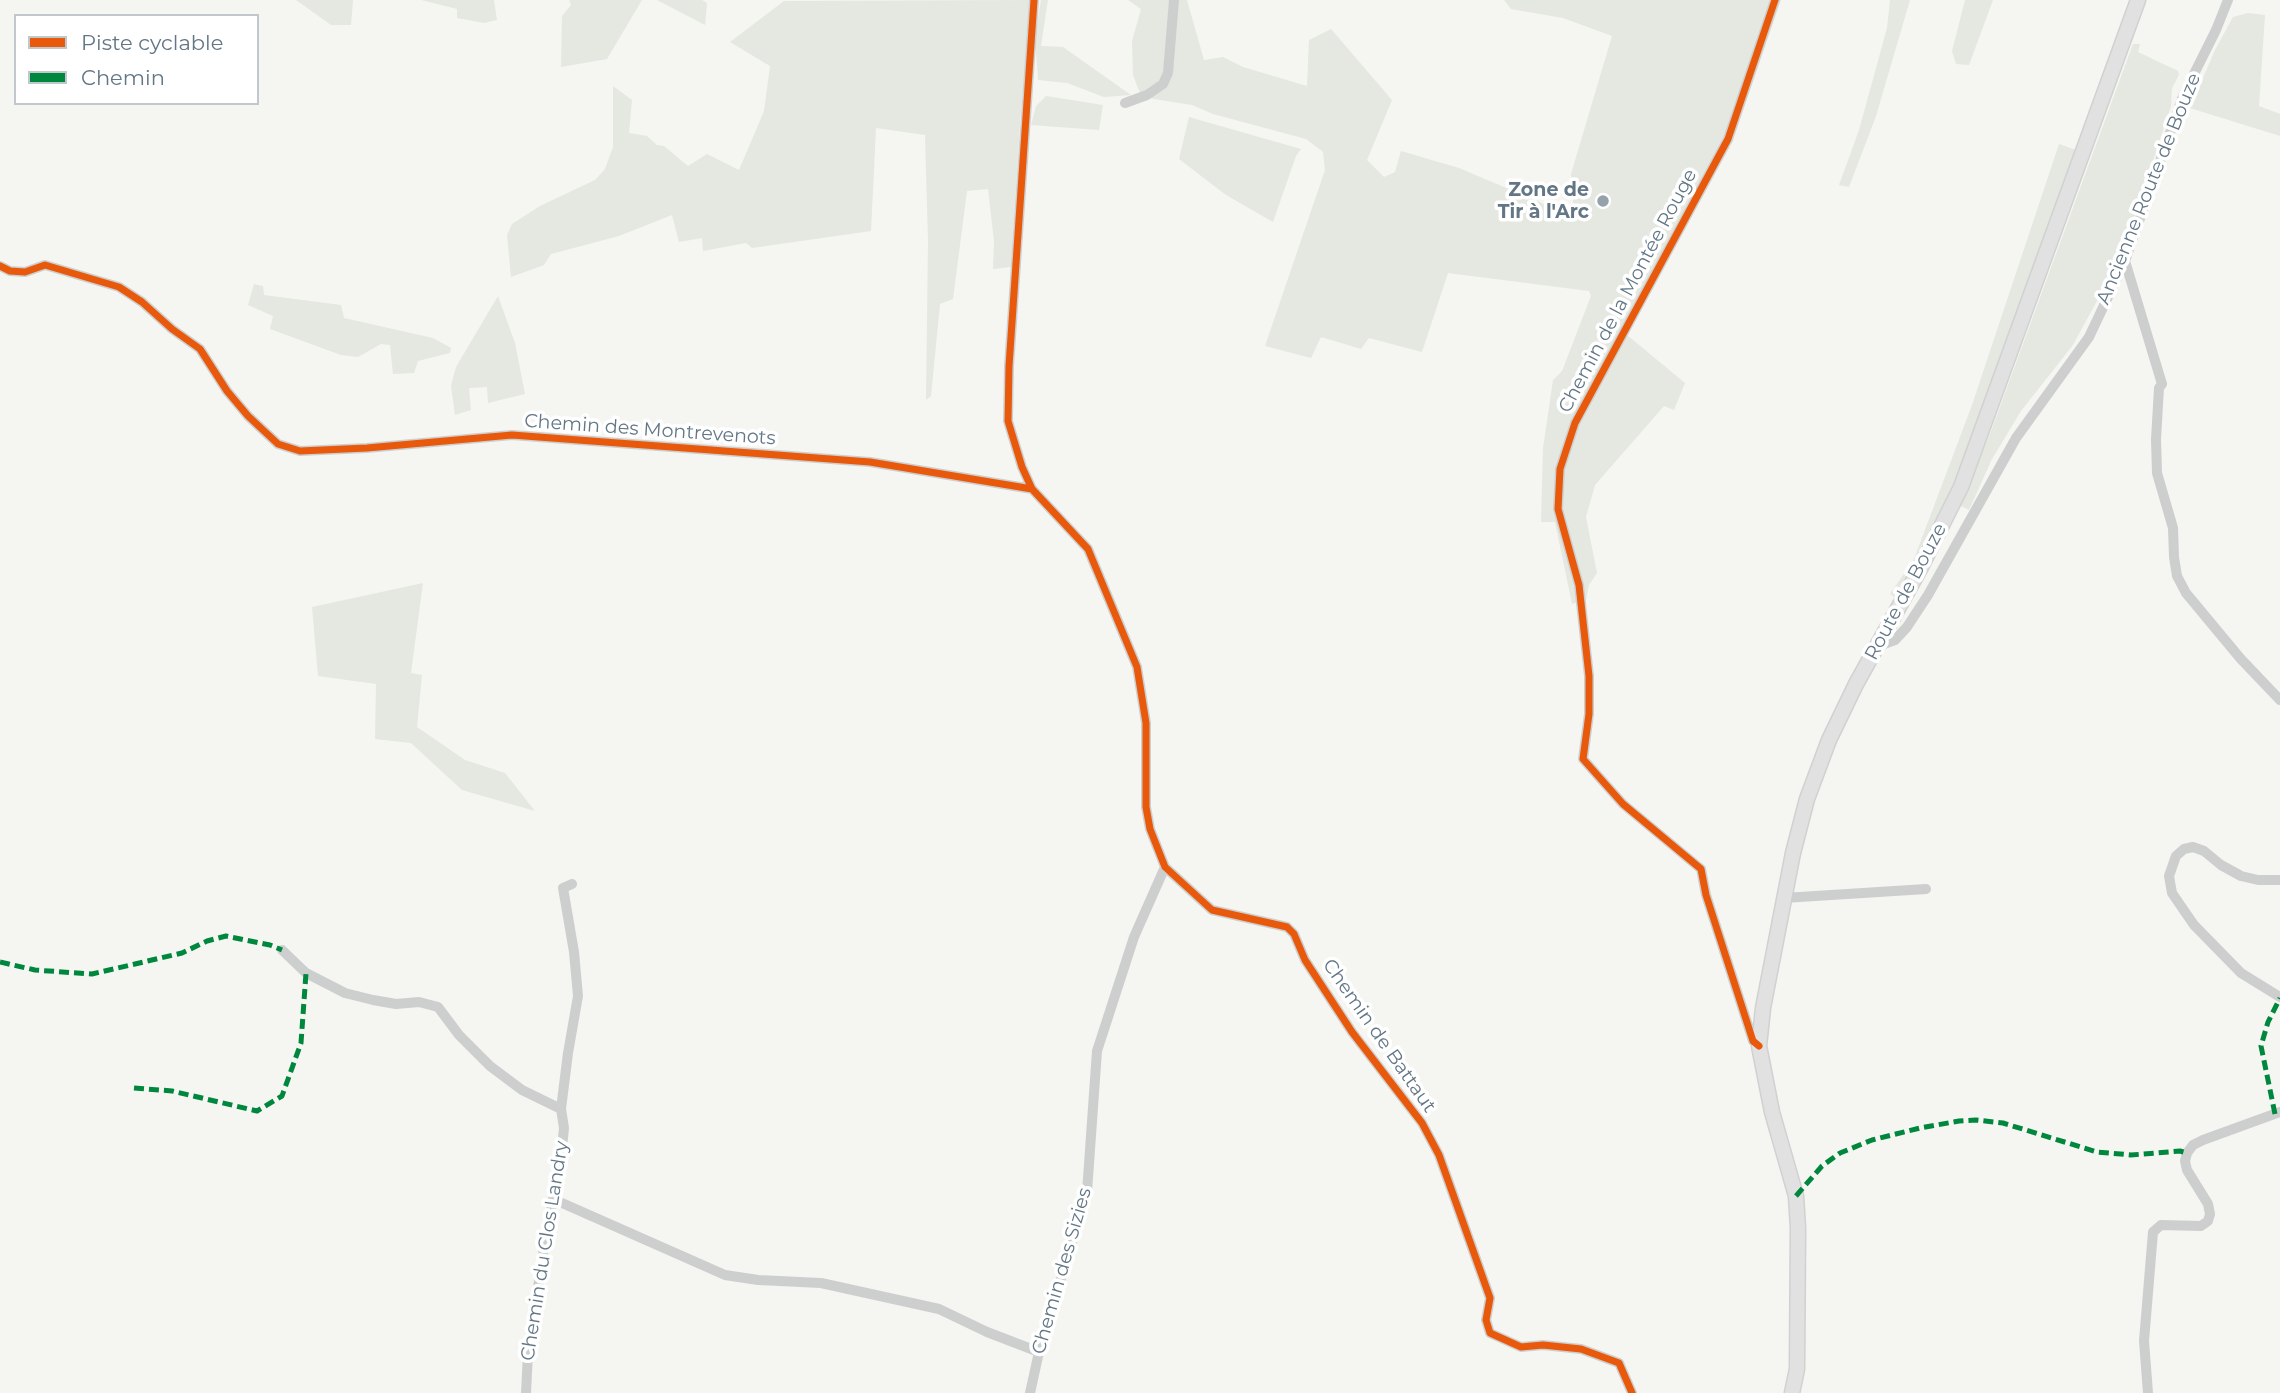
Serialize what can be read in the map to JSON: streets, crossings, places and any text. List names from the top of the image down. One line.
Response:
{"streets":{"main road":["Route de Bouze"],"street":["Ancienne Route de Bouze","Chemin de la Montée Rouge","Chemin des Montrevenots","Chemin de Battaut","Chemin du Clos Landry","Chemin des Sizies"]},"crossings":[["Ancienne Route de Bouze","Route de Bouze"],["Chemin de la Montée Rouge","Route de Bouze"],["Chemin des Montrevenots","Chemin de Battaut"],["Chemin de Battaut","Chemin des Sizies"]],"places":["Zone de Tir à l'Arc"],"legend":["Piste cyclable","Chemin"]}
